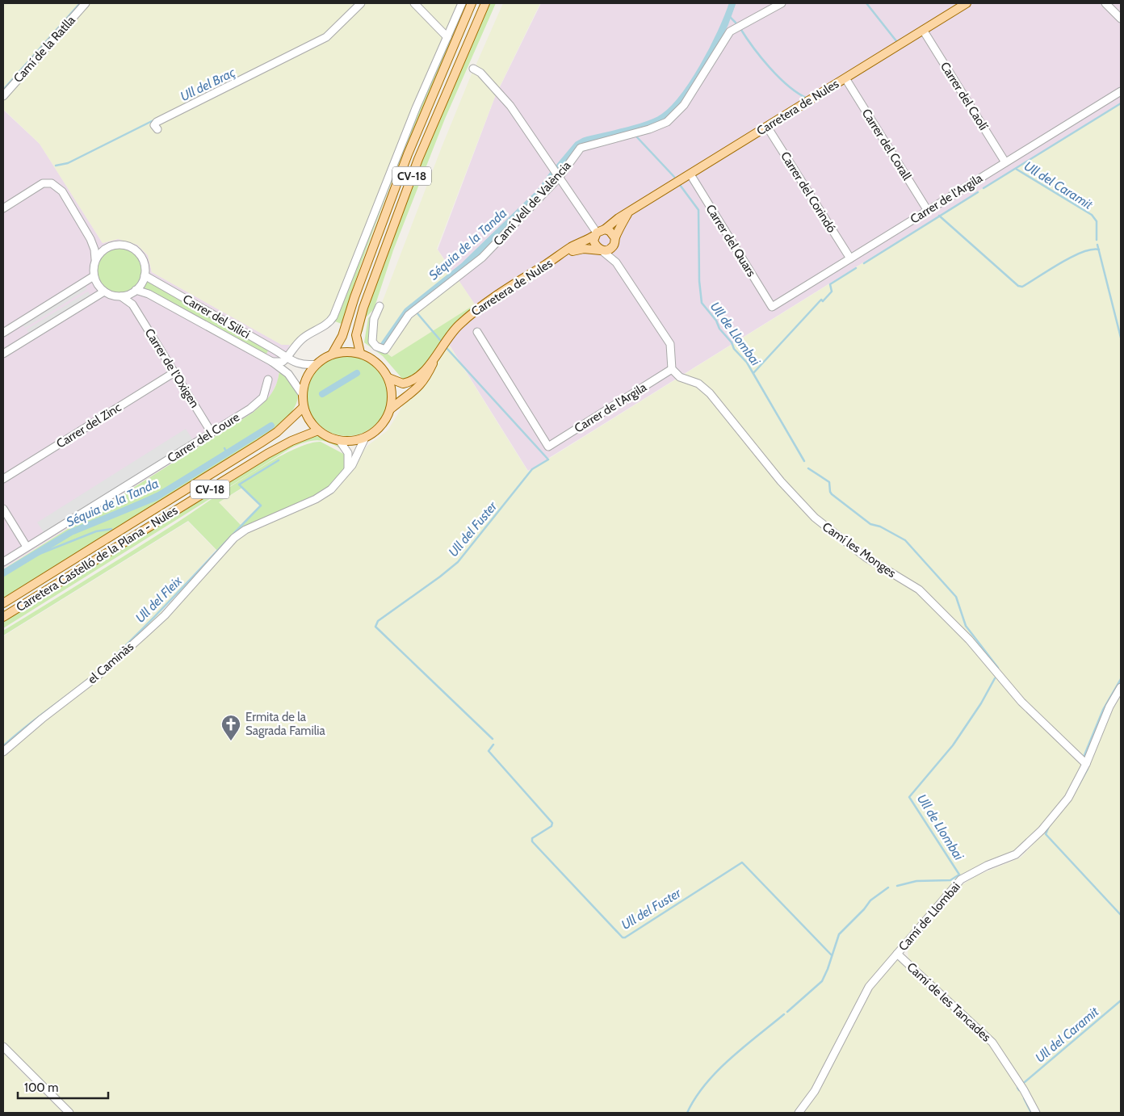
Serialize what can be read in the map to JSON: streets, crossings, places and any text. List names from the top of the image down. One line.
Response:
{"streets":{"main road":["Carretera de Nules","CV-18","Carretera Castelló de la Plana - Nules"],"street":["Camí de la Ratlla","Carrer del Caolí","Carrer del Corall","Carrer del Corindó","Carrer de l'Argila","Camí Vell de València","Carrer del Quars","Carrer del Silici","Carrer de l'Oxigen","Carrer del Zinc","Carrer del Coure","Camí les Monges","el Caminàs","Camí de Llombai","Camí de les Tancades"]},"crossings":[["Carrer del Caolí","Carretera de Nules"],["Carrer del Caolí","Carrer de l'Argila"],["Carretera de Nules","Carrer del Corall"],["Carretera de Nules","CV-18"],["Carretera de Nules","Carrer del Corindó"],["Carretera de Nules","Carrer del Quars"],["Carretera de Nules","Carrer del Silici"],["Carretera de Nules","Carretera Castelló de la Plana - Nules"],["Carretera de Nules","el Caminàs"],["Carrer del Corall","Carrer de l'Argila"],["CV-18","Carrer del Silici"],["CV-18","Carretera Castelló de la Plana - Nules"],["CV-18","el Caminàs"],["Carrer del Corindó","Carrer de l'Argila"],["Carrer de l'Argila","Carrer del Quars"],["Carrer de l'Argila","Camí les Monges"],["Carrer del Silici","Carrer de l'Oxigen"],["Carrer del Silici","Carretera Castelló de la Plana - Nules"],["Carrer del Silici","el Caminàs"],["Carrer de l'Oxigen","Carrer del Zinc"],["Carrer de l'Oxigen","Carrer del Coure"],["Camí les Monges","Camí de Llombai"],["Carretera Castelló de la Plana - Nules","el Caminàs"],["Camí de Llombai","Camí de les Tancades"]],"water":["Ull del Braç","Ull del Caramit","Séquia de la Tanda","Ull de Llombai","Ull del Fuster","Ull del Fleix"],"places":{"church":["Ermita de la Sagrada Familia"]},"scale_bar":"100 m"}
